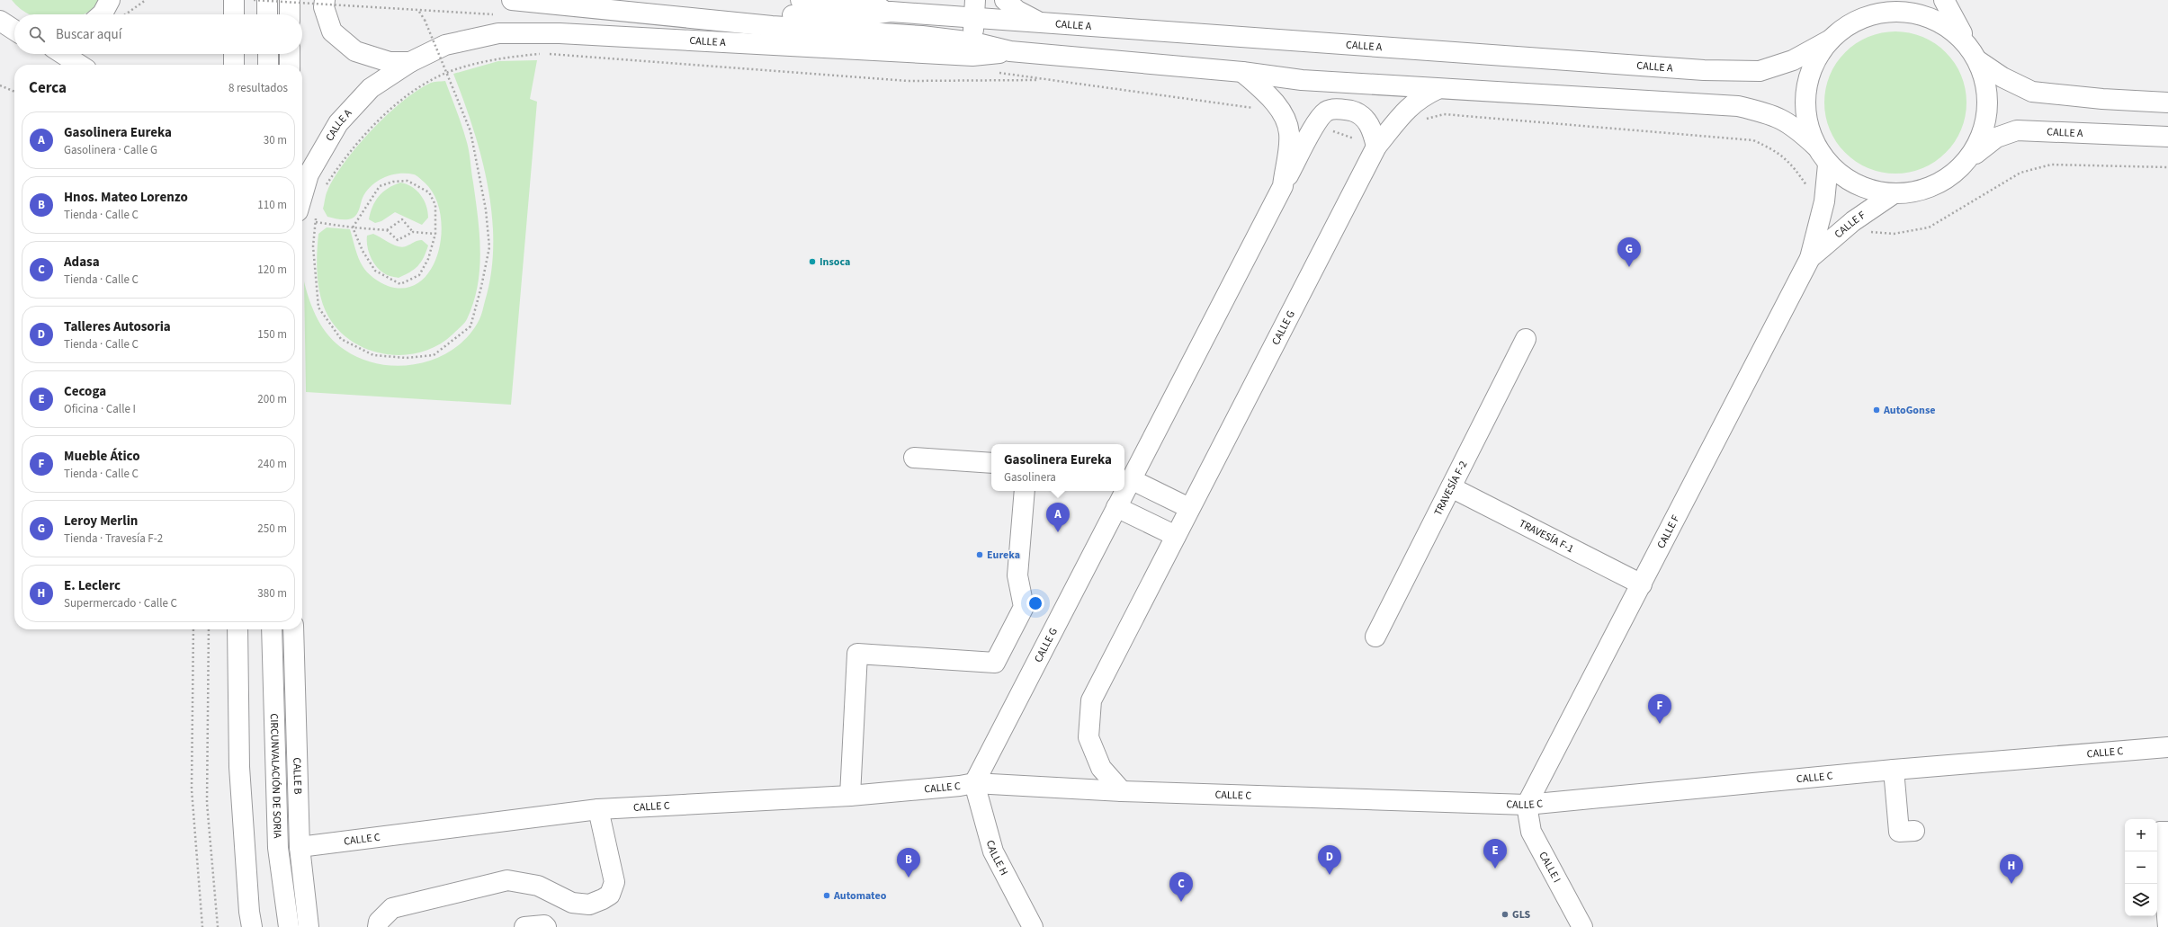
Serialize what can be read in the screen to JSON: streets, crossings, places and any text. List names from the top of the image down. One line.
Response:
{"streets":{"main road":["CALLE A","CALLE F","CALLE G","TRAVESÍA F-2","TRAVESÍA F-1","CALLE C","CIRCUNVALACIÓN DE SORIA","CALLE B","CALLE H","CALLE I"]},"crossings":[["CALLE A","CALLE G"],["CALLE F","TRAVESÍA F-1"],["CALLE F","CALLE C"],["CALLE F","CALLE I"],["CALLE G","CALLE C"],["CALLE G","CALLE H"],["TRAVESÍA F-2","TRAVESÍA F-1"],["CALLE C","CALLE B"],["CALLE C","CALLE H"],["CALLE C","CALLE I"]],"places":["Insoca","AutoGonse","Eureka","Automateo","GLS"],"page":{"search":"Buscar aquí","heading":["Cerca","8 resultados"],"list":[{"mark":"A","name":"Gasolinera Eureka","note":"Gasolinera · Calle G","value":"30 m"},{"mark":"B","name":"Hnos. Mateo Lorenzo","note":"Tienda · Calle C","value":"110 m"},{"mark":"C","name":"Adasa","note":"Tienda · Calle C","value":"120 m"},{"mark":"D","name":"Talleres Autosoria","note":"Tienda · Calle C","value":"150 m"},{"mark":"E","name":"Cecoga","note":"Oficina · Calle I","value":"200 m"},{"mark":"F","name":"Mueble Ático","note":"Tienda · Calle C","value":"240 m"},{"mark":"G","name":"Leroy Merlin","note":"Tienda · Travesía F-2","value":"250 m"},{"mark":"H","name":"E. Leclerc","note":"Supermercado · Calle C","value":"380 m"}],"pins":["G","A","F","E","D","B","H","C"],"popup":["Gasolinera Eureka","Gasolinera"],"map_buttons":["+","−"]}}
